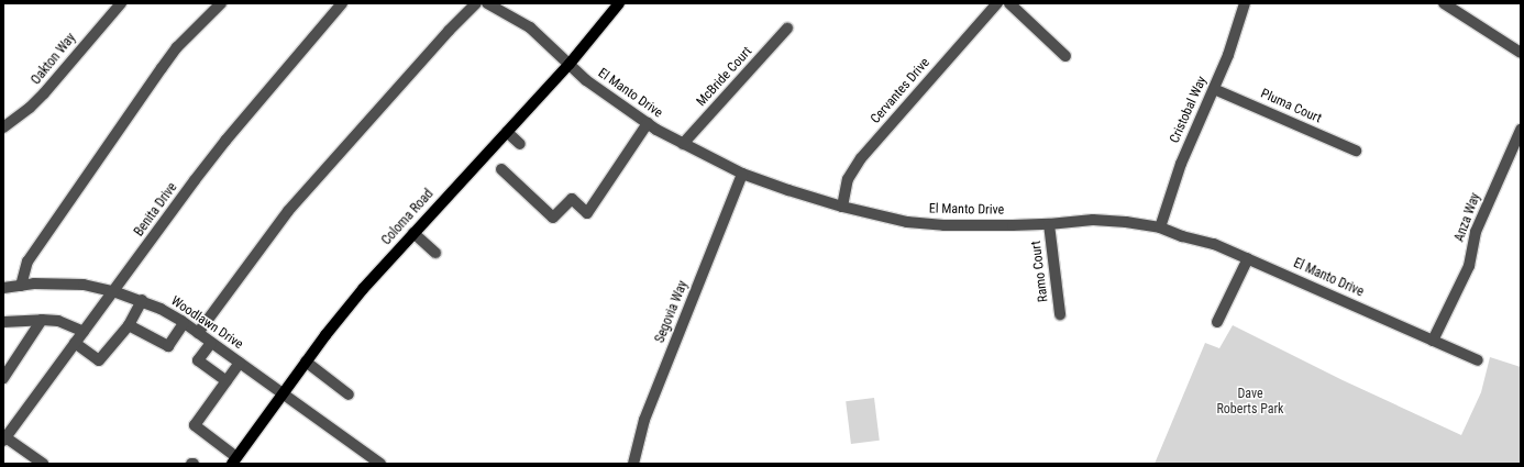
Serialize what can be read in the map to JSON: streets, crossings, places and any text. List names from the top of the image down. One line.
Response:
{"streets":{"main road":["Coloma Road"],"street":["Oakton Way","McBride Court","Cervantes Drive","El Manto Drive","Pluma Court","Cristobal Way","Benita Drive","Anza Way","Ramo Court","Segovia Way","Woodlawn Drive"]},"crossings":[["McBride Court","El Manto Drive"],["Cervantes Drive","El Manto Drive"],["El Manto Drive","Cristobal Way"],["El Manto Drive","Coloma Road"],["El Manto Drive","Anza Way"],["El Manto Drive","Ramo Court"],["El Manto Drive","Segovia Way"],["Pluma Court","Cristobal Way"],["Benita Drive","Woodlawn Drive"],["Coloma Road","Woodlawn Drive"]],"parks":["Dave Roberts Park"]}
